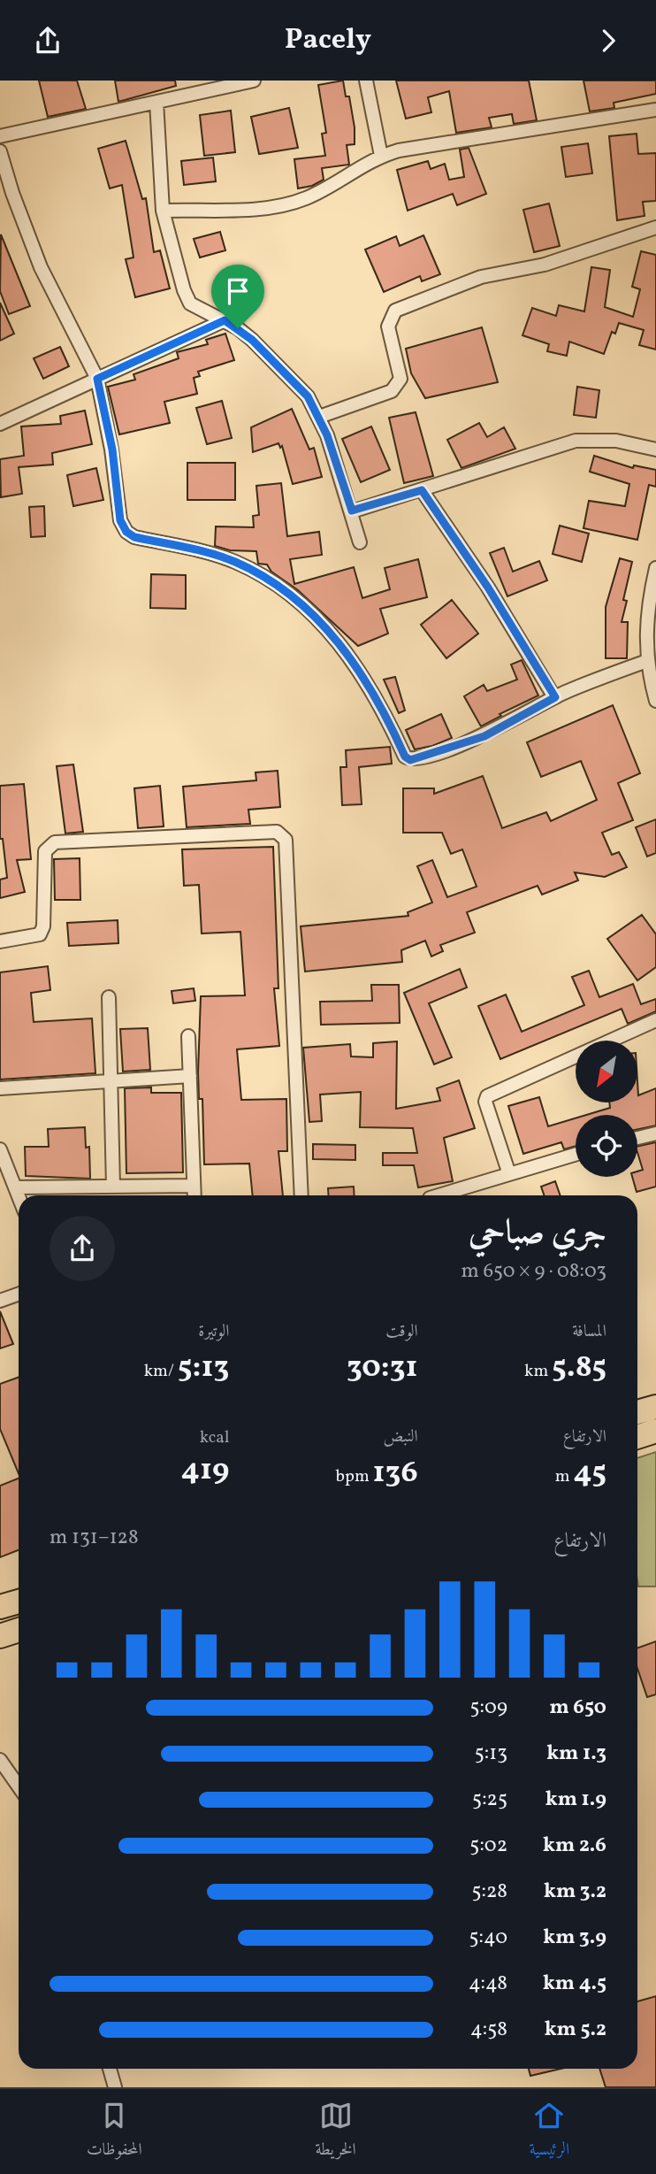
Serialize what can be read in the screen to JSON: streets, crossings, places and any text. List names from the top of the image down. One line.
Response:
{"north":"bottom left","page":{"header":"Pacely","heading":["جري صباحي","08:03 · 9 × 650 m"],"stats":[["المسافة","5.85 km"],["الوقت","30:31"],["الوتيرة","5:13 /km"],["الارتفاع","45 m"],["النبض","136 bpm"],["kcal","419"]],"chart":["الارتفاع","128–131 m"],"list":[{"name":"650 m","note":"5:09"},{"name":"1.3 km","note":"5:13"},{"name":"1.9 km","note":"5:25"},{"name":"2.6 km","note":"5:02"},{"name":"3.2 km","note":"5:28"},{"name":"3.9 km","note":"5:40"},{"name":"4.5 km","note":"4:48"},{"name":"5.2 km","note":"4:58"}],"tabs":["الرئيسية","الخريطة","المحفوظات"]}}
